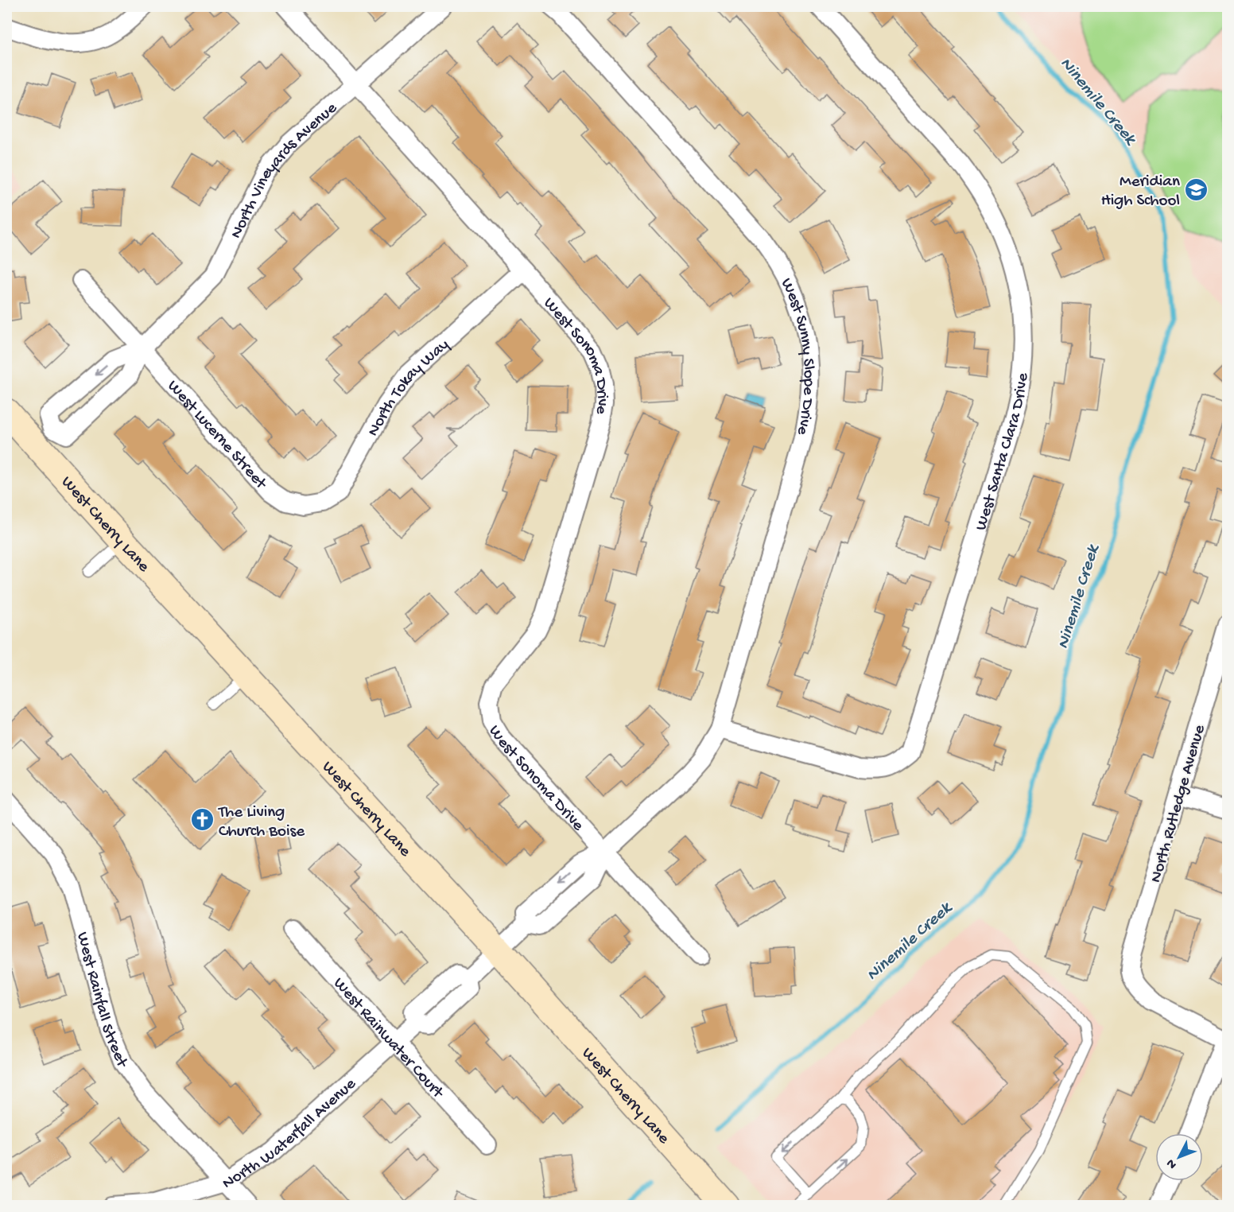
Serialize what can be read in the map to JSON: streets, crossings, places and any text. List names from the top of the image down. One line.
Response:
{"streets":{"main road":["West Cherry Lane"],"street":["North Vineyards Avenue","West Sonoma Drive","West Sunny Slope Drive","North Tokay Way","West Lucerne Street","West Santa Clara Drive","North Rutledge Avenue","West Rainfall Street","West Rainwater Court","North Waterfall Avenue"]},"crossings":[["North Vineyards Avenue","West Sonoma Drive"],["North Vineyards Avenue","West Lucerne Street"],["North Vineyards Avenue","West Cherry Lane"],["West Sonoma Drive","West Sunny Slope Drive"],["West Sonoma Drive","North Tokay Way"],["West Sunny Slope Drive","West Santa Clara Drive"],["West Sunny Slope Drive","West Cherry Lane"],["West Sunny Slope Drive","North Waterfall Avenue"],["North Tokay Way","West Lucerne Street"],["West Cherry Lane","North Waterfall Avenue"],["West Rainfall Street","North Waterfall Avenue"],["West Rainwater Court","North Waterfall Avenue"]],"water":["Ninemile Creek"],"places":{"school or university":["Meridian High School"],"church":["The Living Church Boise"]},"north":"bottom left"}
